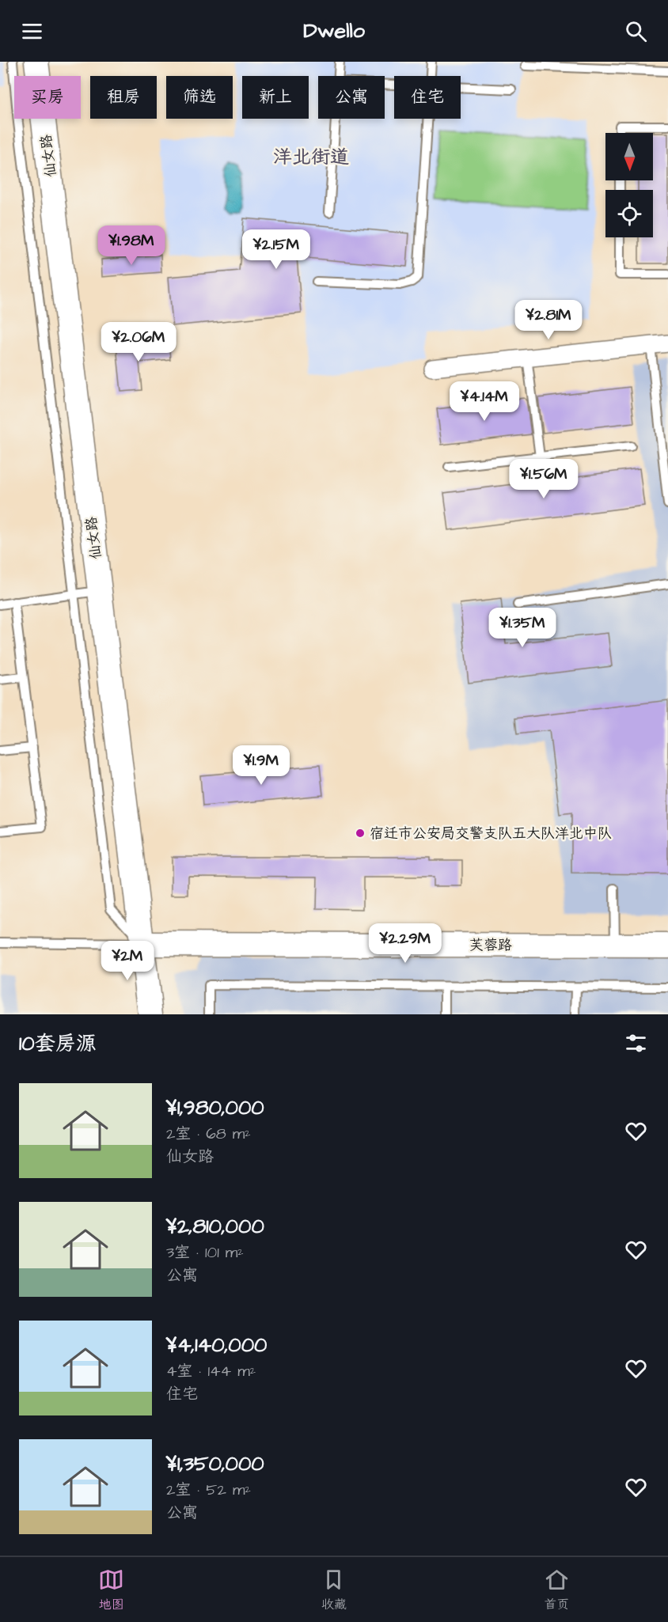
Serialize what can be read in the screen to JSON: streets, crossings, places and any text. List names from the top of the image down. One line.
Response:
{"streets":{"street":["仙女路","芙蓉路"]},"crossings":[["仙女路","芙蓉路"]],"districts":["洋北街道"],"places":["宿迁市公安局交警支队五大队洋北中队"],"north":"bottom","page":{"header":"Dwello","chip":["买房","租房","筛选","新上","公寓","住宅"],"price":["¥1.98M","¥2.15M","¥2.81M","¥2.06M","¥4.14M","¥1.56M","¥1.35M","¥1.9M","¥2.29M","¥2M"],"heading":"10套房源","list":[{"name":"¥1,980,000","note":"2室 · 68 m² · 仙女路"},{"name":"¥2,810,000","note":"3室 · 101 m² · 公寓"},{"name":"¥4,140,000","note":"4室 · 144 m² · 住宅"},{"name":"¥1,350,000","note":"2室 · 52 m² · 公寓"}],"tabs":["地图","收藏","首页"]}}
